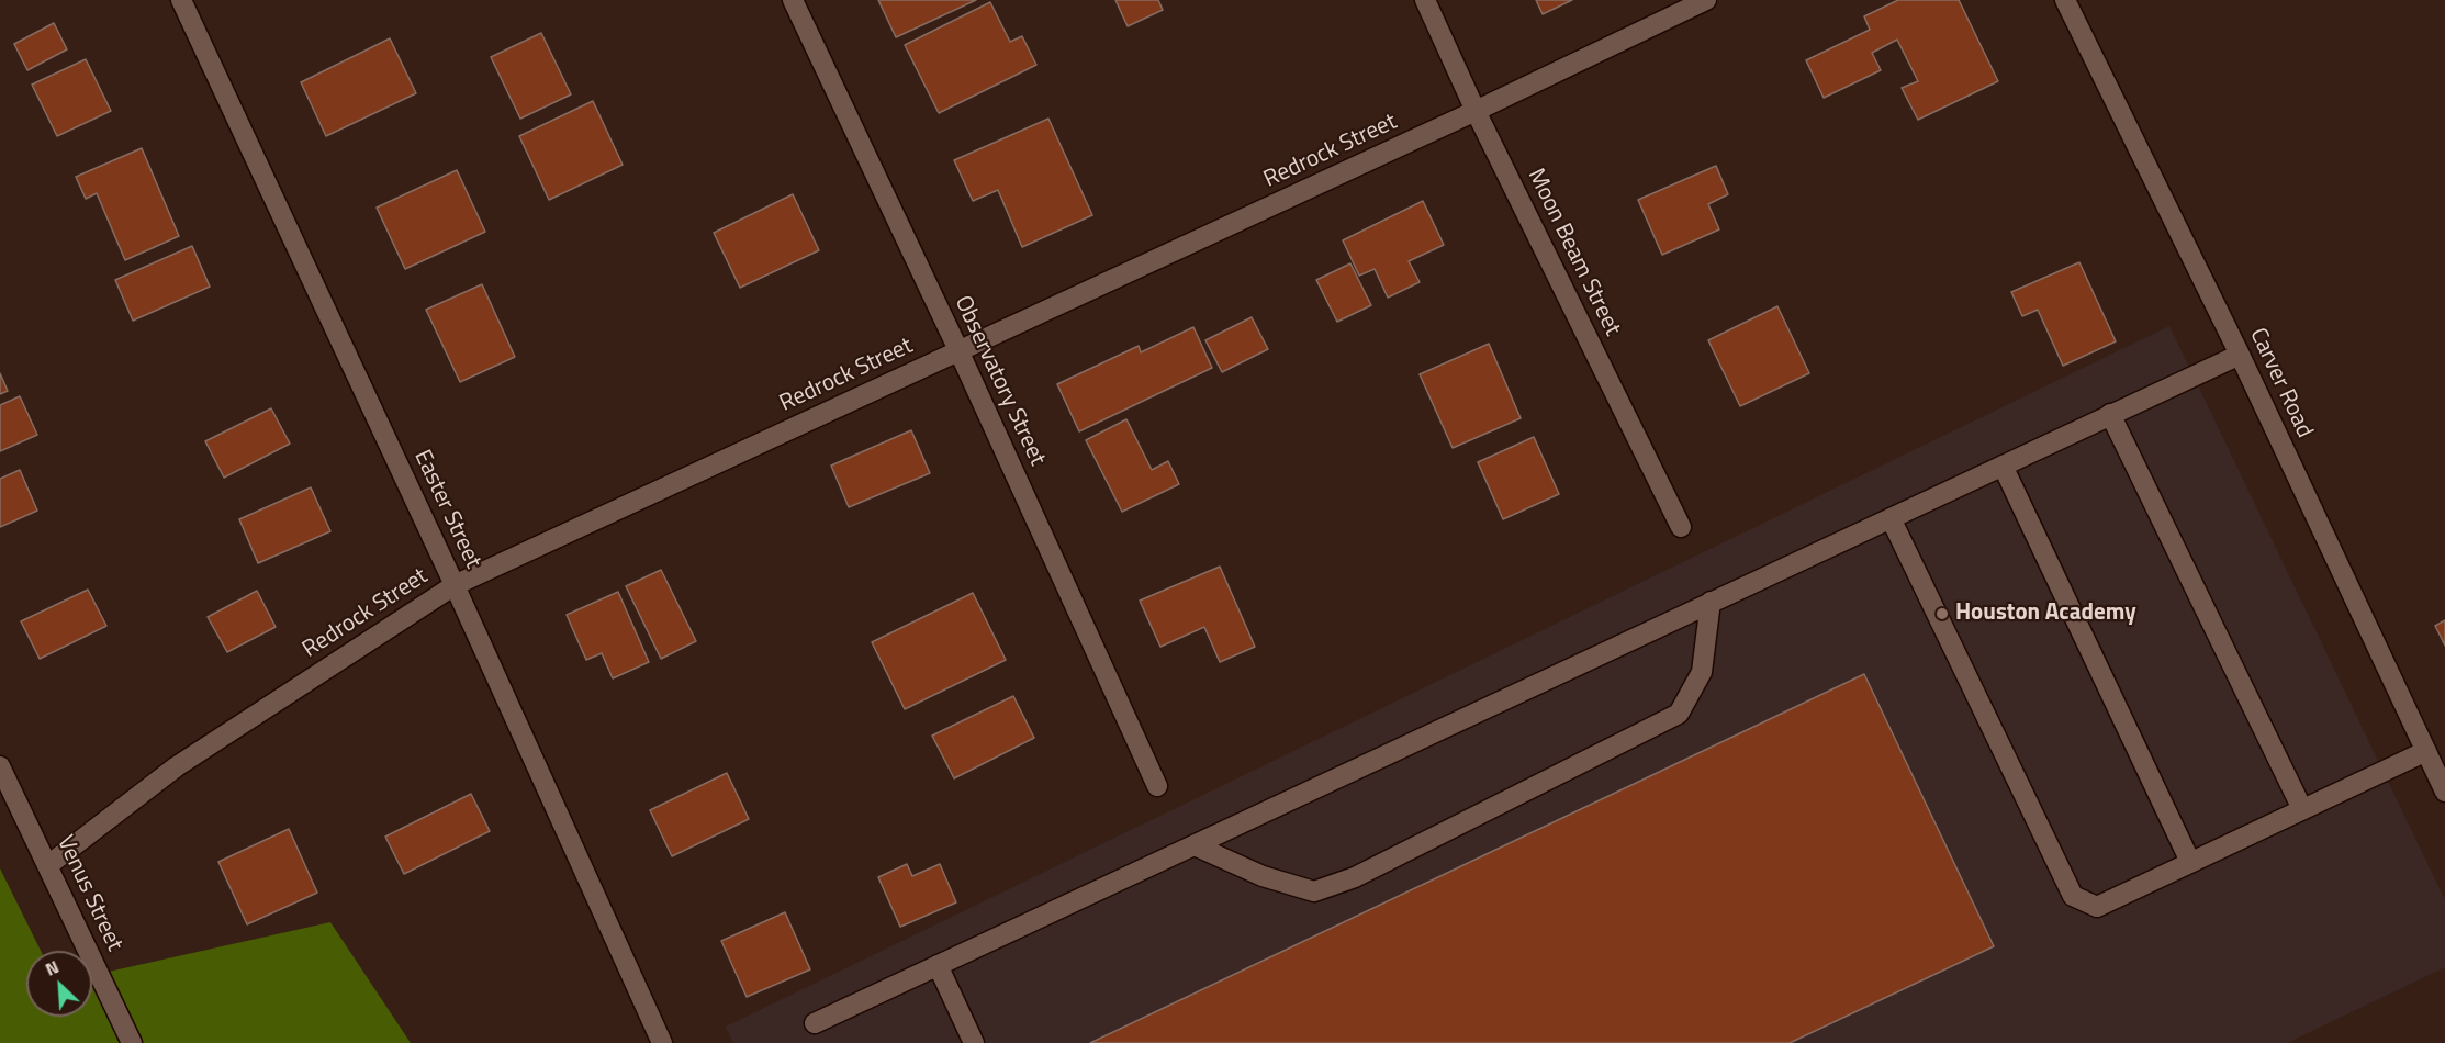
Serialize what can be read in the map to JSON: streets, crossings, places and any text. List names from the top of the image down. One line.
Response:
{"streets":{"street":["Redrock Street","Moon Beam Street","Observatory Street","Carver Road","Easter Street","Venus Street"]},"crossings":[["Redrock Street","Moon Beam Street"],["Redrock Street","Observatory Street"],["Redrock Street","Easter Street"],["Redrock Street","Venus Street"]],"places":["Houston Academy"],"north":"top left"}
